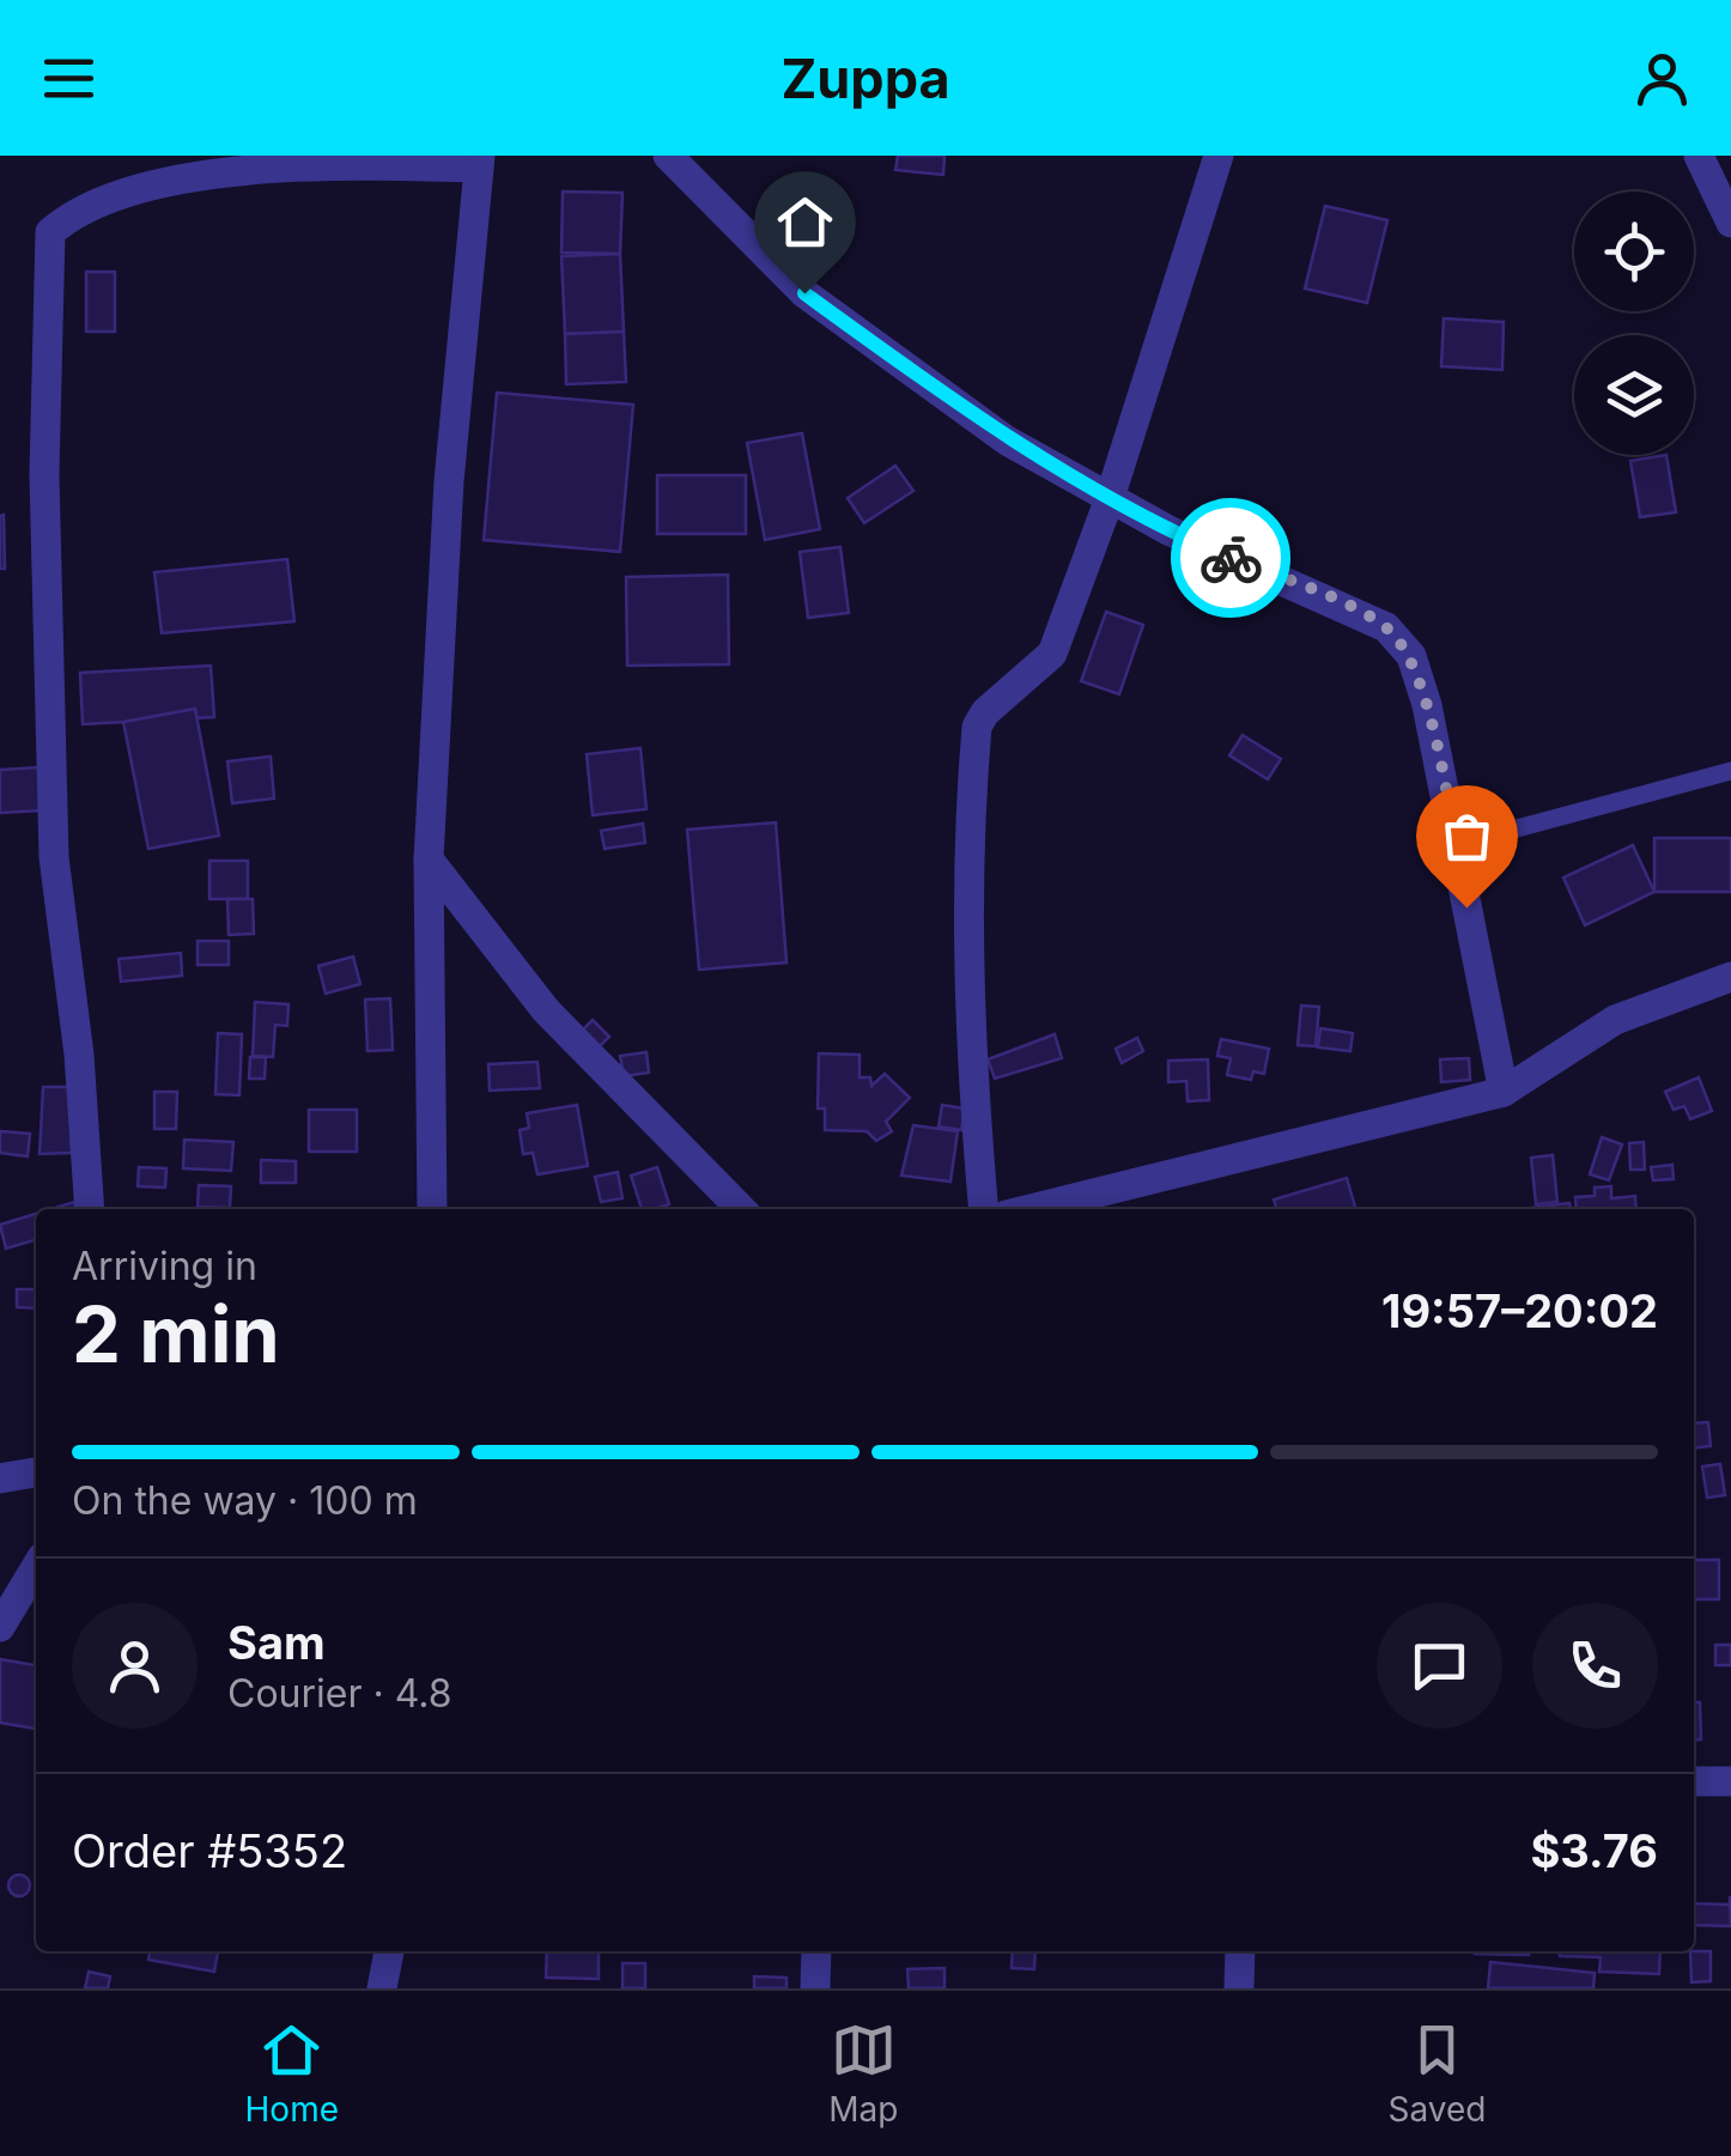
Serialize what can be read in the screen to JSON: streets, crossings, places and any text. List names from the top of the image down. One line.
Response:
{"page":{"header":"Zuppa","heading":["2 min","Arriving in","19:57–20:02"],"panel":["Sam","Courier · 4.8","Order #5352","$3.76"],"bar":"On the way · 100 m","tabs":["Home","Map","Saved"]}}
